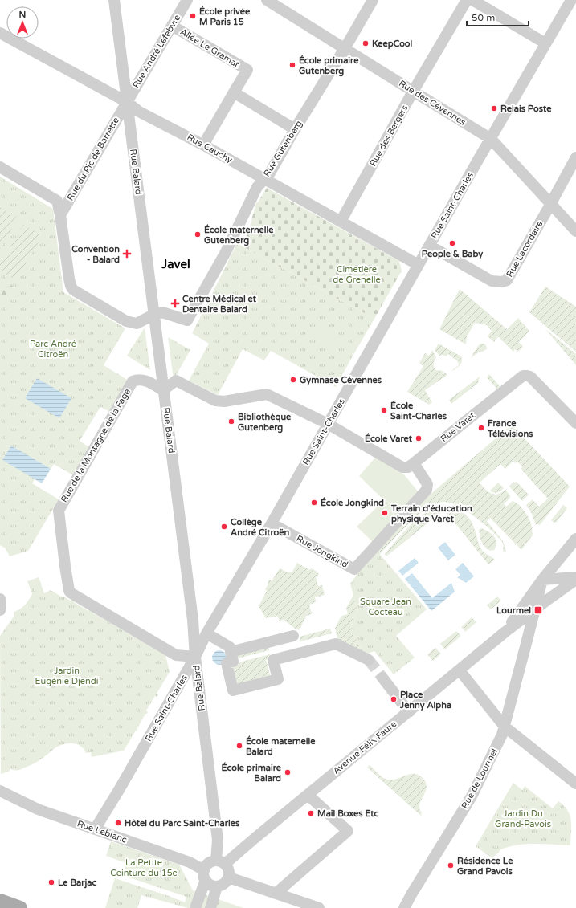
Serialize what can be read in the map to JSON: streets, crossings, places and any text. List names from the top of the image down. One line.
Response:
{"streets":{"street":["Allée Le Gramat","Rue André Lefebvre","Rue des Cévennes","Rue des Bergers","Rue Cauchy","Rue Gutenberg","Rue du Pic de Barrette","Rue Balard","Rue Saint-Charles","Rue Lacordaire","Rue Varet","Rue de la Montagne de la Fage","Rue Jongkind","Avenue Félix Faure","Rue de Lourmel","Rue Leblanc"]},"crossings":[["Allée Le Gramat","Rue André Lefebvre"],["Rue André Lefebvre","Rue Cauchy"],["Rue André Lefebvre","Rue du Pic de Barrette"],["Rue André Lefebvre","Rue Balard"],["Rue des Cévennes","Rue des Bergers"],["Rue des Cévennes","Rue Gutenberg"],["Rue des Cévennes","Rue Saint-Charles"],["Rue des Cévennes","Rue Lacordaire"],["Rue des Bergers","Rue Cauchy"],["Rue Cauchy","Rue Gutenberg"],["Rue Cauchy","Rue du Pic de Barrette"],["Rue Cauchy","Rue Balard"],["Rue Cauchy","Rue Saint-Charles"],["Rue Gutenberg","Rue Balard"],["Rue du Pic de Barrette","Rue Balard"],["Rue Balard","Rue Saint-Charles"],["Rue Balard","Rue Varet"],["Rue Balard","Rue de la Montagne de la Fage"],["Rue Balard","Avenue Félix Faure"],["Rue Balard","Rue Leblanc"],["Rue Saint-Charles","Rue Lacordaire"],["Rue Saint-Charles","Rue Varet"],["Rue Saint-Charles","Rue de la Montagne de la Fage"],["Rue Saint-Charles","Rue Jongkind"],["Rue Saint-Charles","Rue Leblanc"],["Rue Varet","Rue de la Montagne de la Fage"],["Rue Varet","Rue Jongkind"],["Avenue Félix Faure","Rue de Lourmel"],["Avenue Félix Faure","Rue Leblanc"]],"districts":["Javel"],"parks":["Cimetière de Grenelle","Parc André Citroën","Square Jean Cocteau","Jardin Eugénie Djendi","Jardin Du Grand-Pavois","La Petite Ceinture du 15e"],"places":{"other":["École privée M Paris 15","KeepCool","École primaire Gutenberg","Relais Poste","École maternelle Gutenberg","People & Baby","Gymnase Cévennes","École Saint-Charles","Bibliothèque Gutenberg","France Télévisions","École Varet","École Jongkind","Terrain d'éducation physique Varet","Collège André Citroën","Place Jenny Alpha","École maternelle Balard","École primaire Balard","Mail Boxes Etc","Hôtel du Parc Saint-Charles","Résidence Le Grand Pavois","Le Barjac"],"health":["Convention - Balard","Centre Médical et Dentaire Balard"],"transit":["Lourmel"]},"scale_bar":"50 m","north":"top"}
